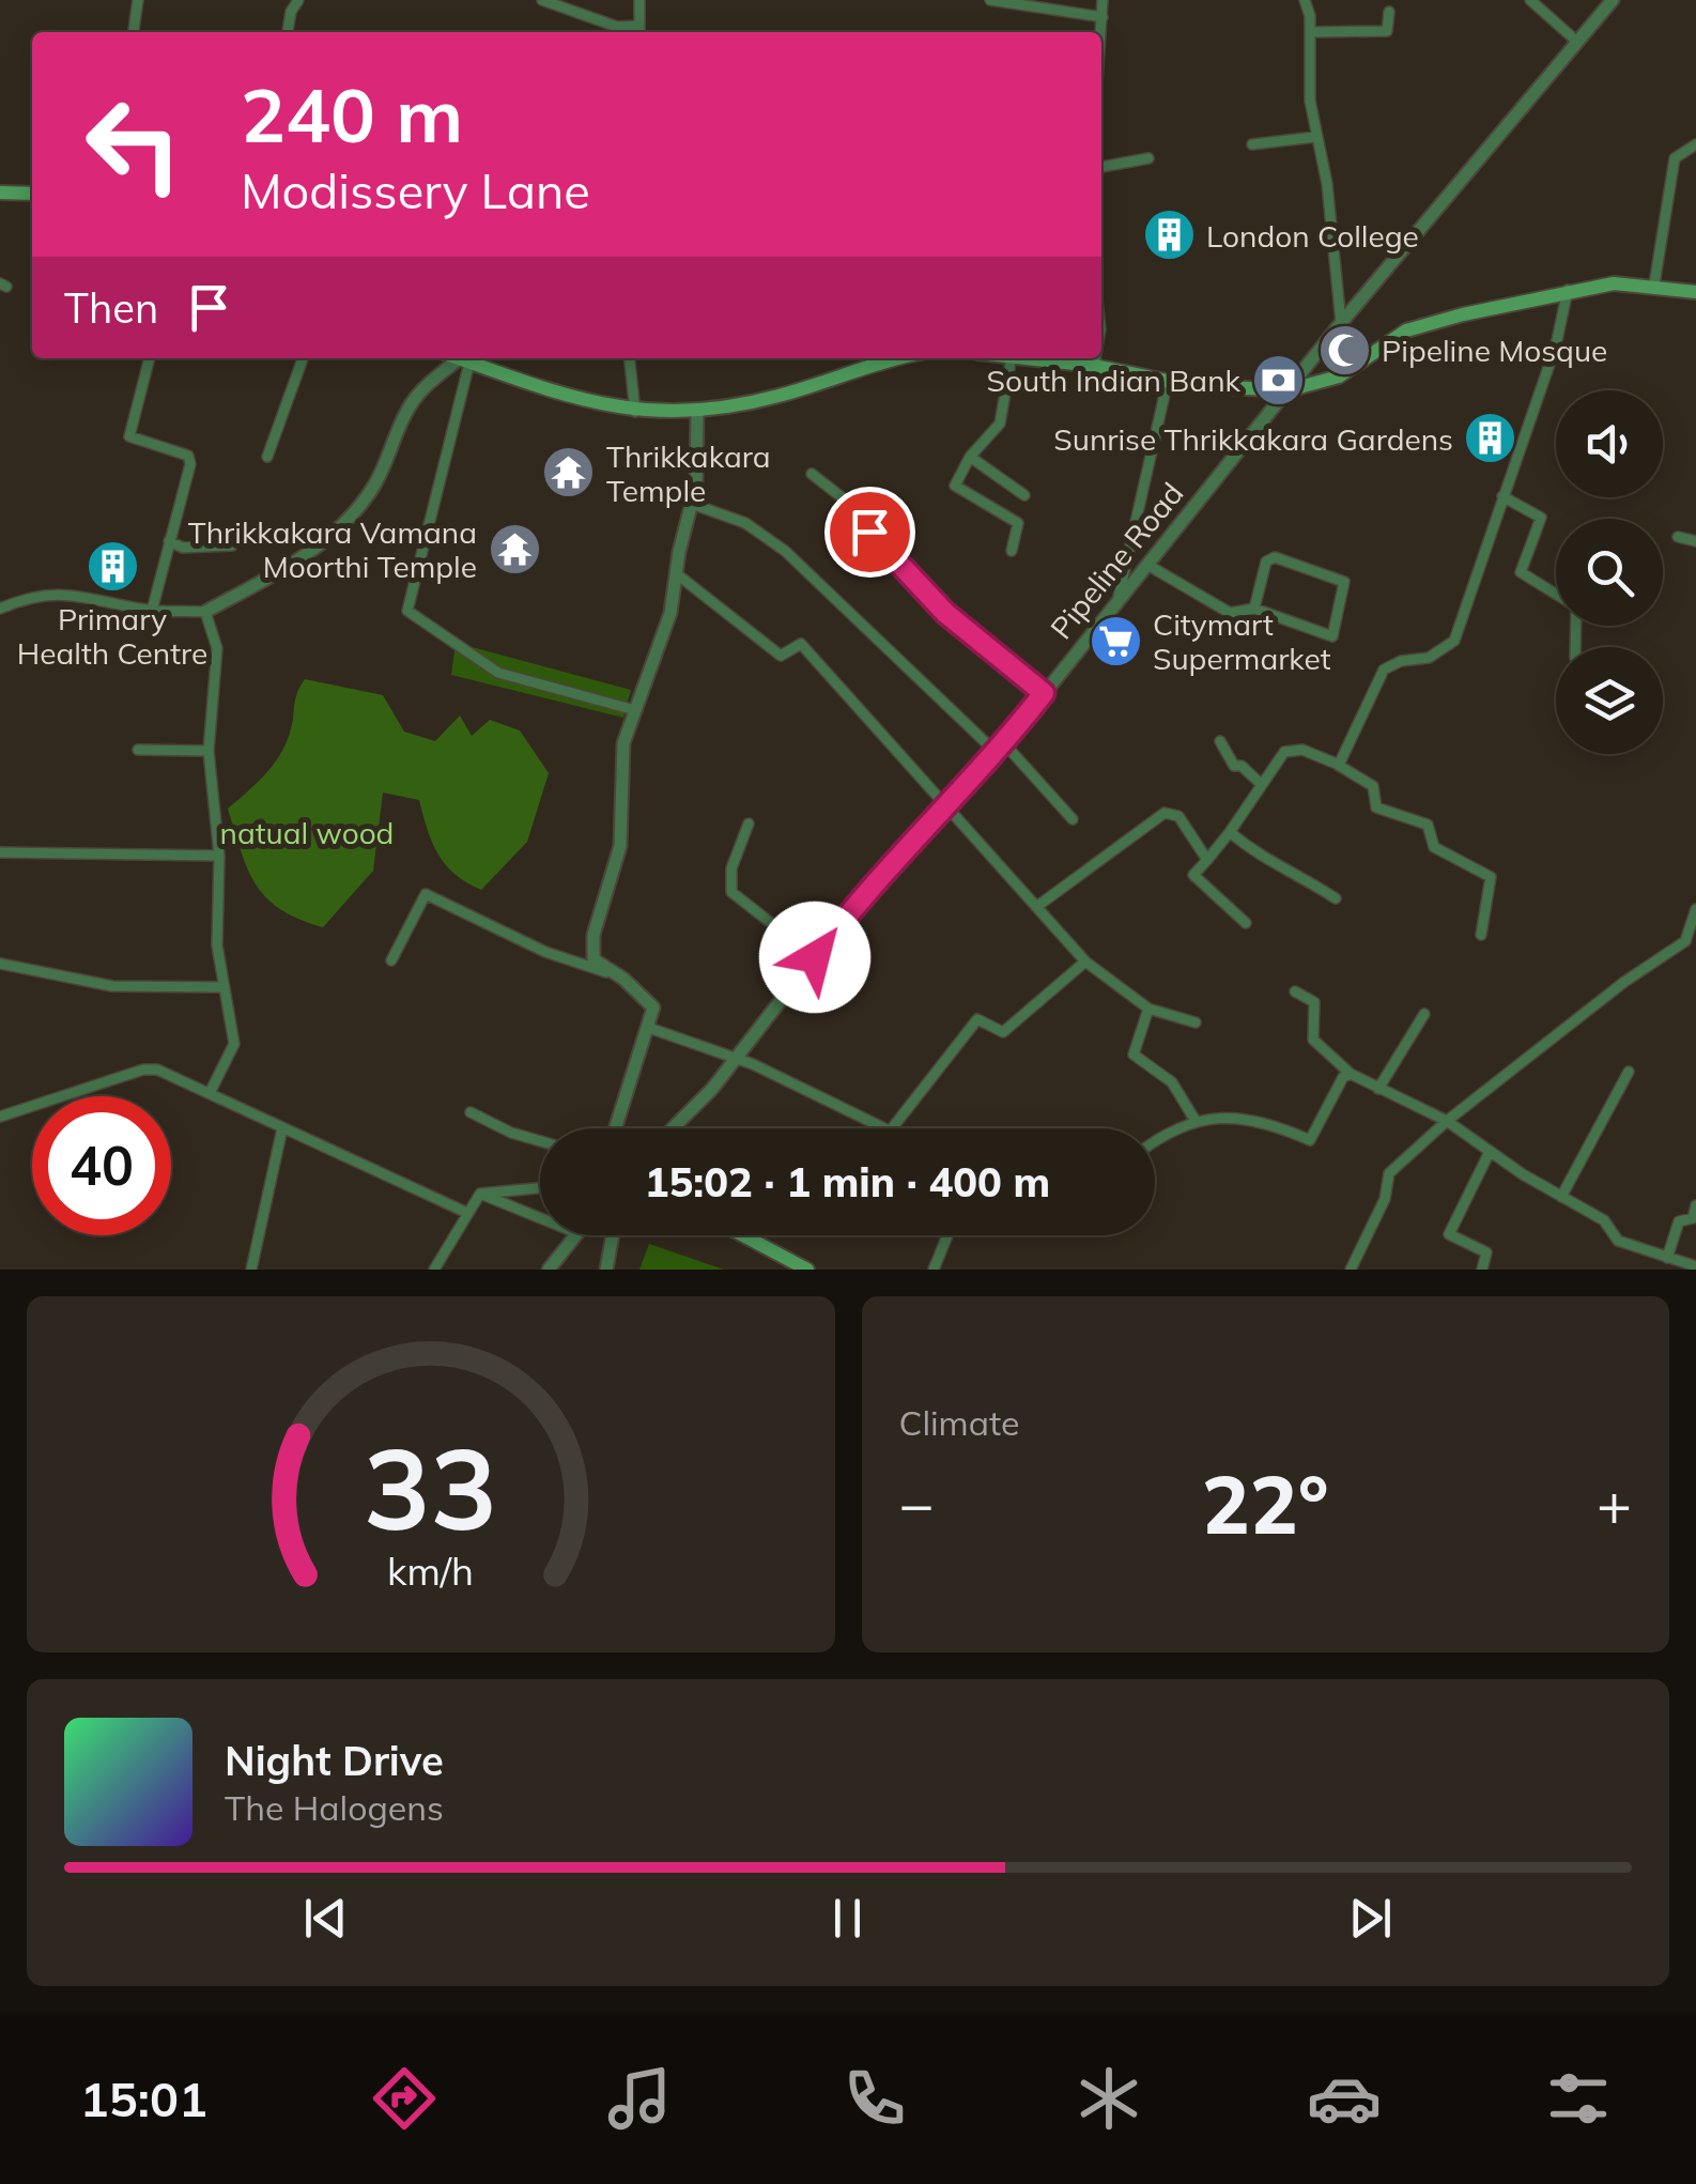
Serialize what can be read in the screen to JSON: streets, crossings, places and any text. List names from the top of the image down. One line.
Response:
{"streets":{"street":["Pipeline Road"]},"parks":["natual wood"],"places":{"building":["London College","Sunrise Thrikkakara Gardens","Primary Health Centre"],"mosque":["Pipeline Mosque"],"bank":["South Indian Bank"],"temple":["Thrikkakara Temple","Thrikkakara Vamana Moorthi Temple"],"supermarket":["Citymart Supermarket"]},"page":{"turn":["240 m","Modissery Lane"],"then":"Then","limit":"40","trip":"15:02 · 1 min · 400 m","tile":"Climate","heat":["−","22°","+"],"song":["Night Drive","The Halogens"],"tabs":"15:01","gauge":["33","km/h"]}}
